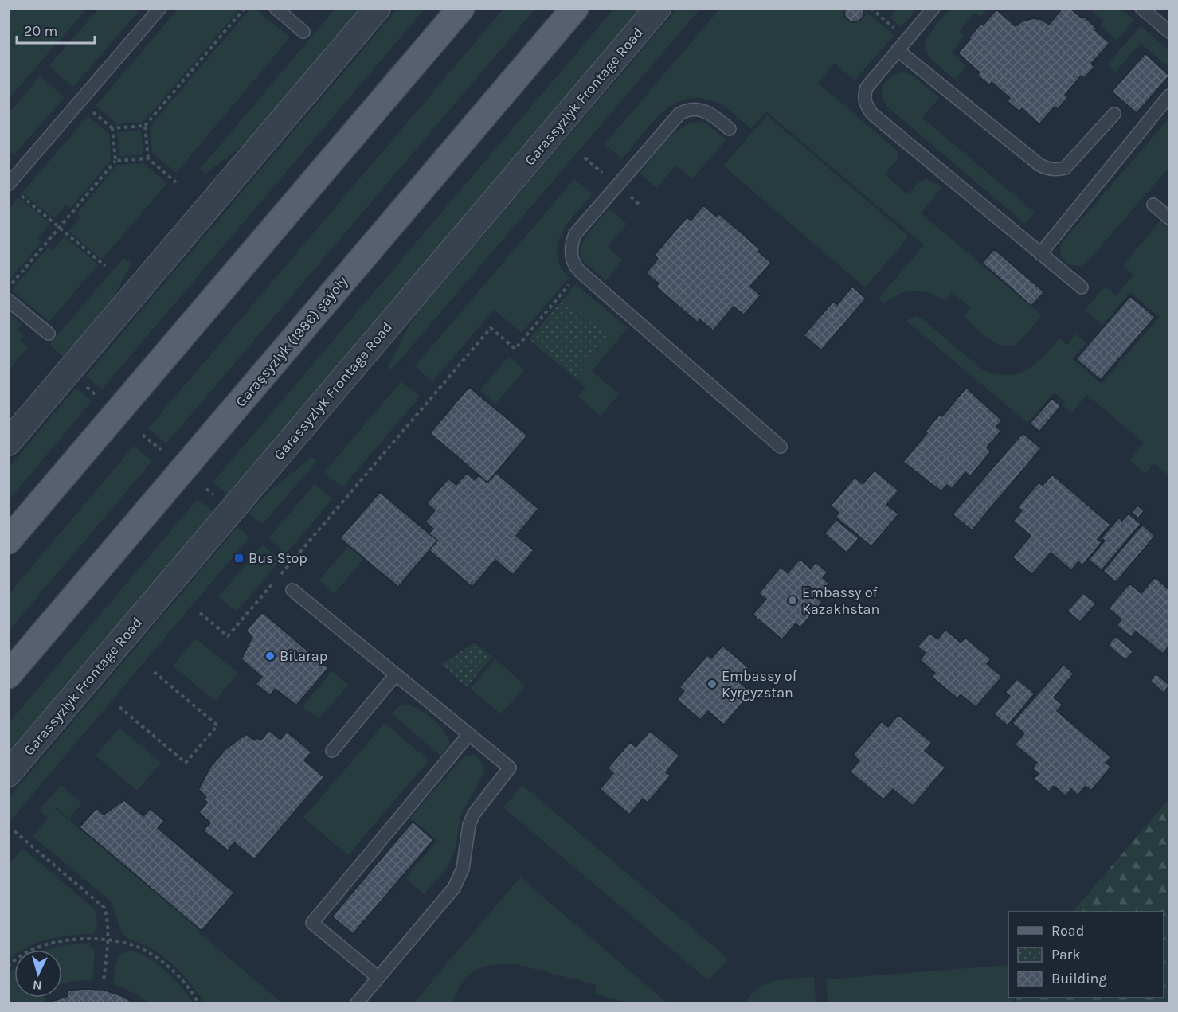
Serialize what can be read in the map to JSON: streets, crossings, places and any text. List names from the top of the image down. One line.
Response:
{"streets":{"main road":["Garaşsyzlyk (1986) şaýoly"],"street":["Garassyzlyk Frontage Road"]},"places":{"transit":["Bus Stop"],"other":["Embassy of Kazakhstan","Bitarap","Embassy of Kyrgyzstan"]},"legend":["Road","Park","Building"],"scale_bar":"20 m","north":"bottom"}
